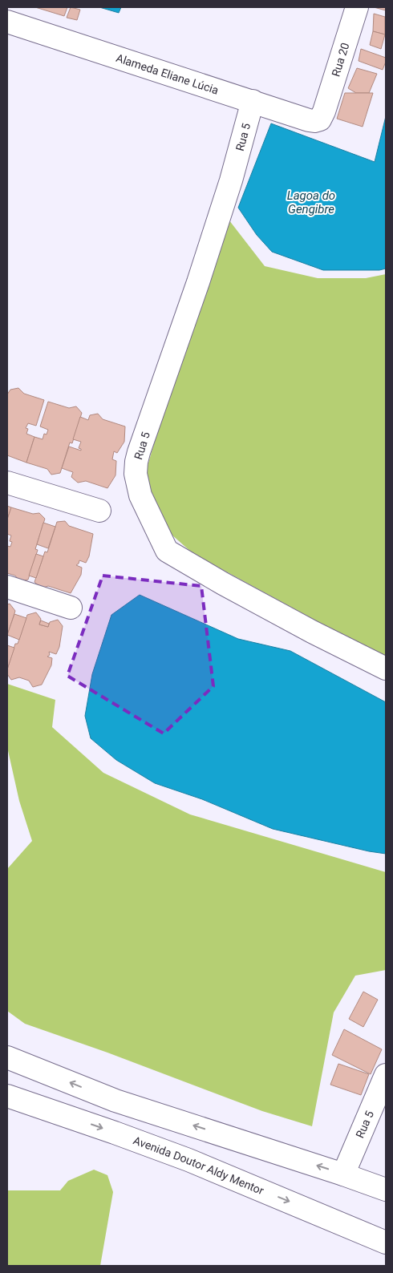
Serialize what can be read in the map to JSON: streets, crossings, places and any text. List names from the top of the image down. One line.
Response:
{"streets":{"street":["Rua 20","Alameda Eliane Lúcia","Rua 5","Avenida Doutor Aldy Mentor"]},"crossings":[["Rua 20","Alameda Eliane Lúcia"],["Alameda Eliane Lúcia","Rua 5"]],"water":["Lagoa do Gengibre"]}
